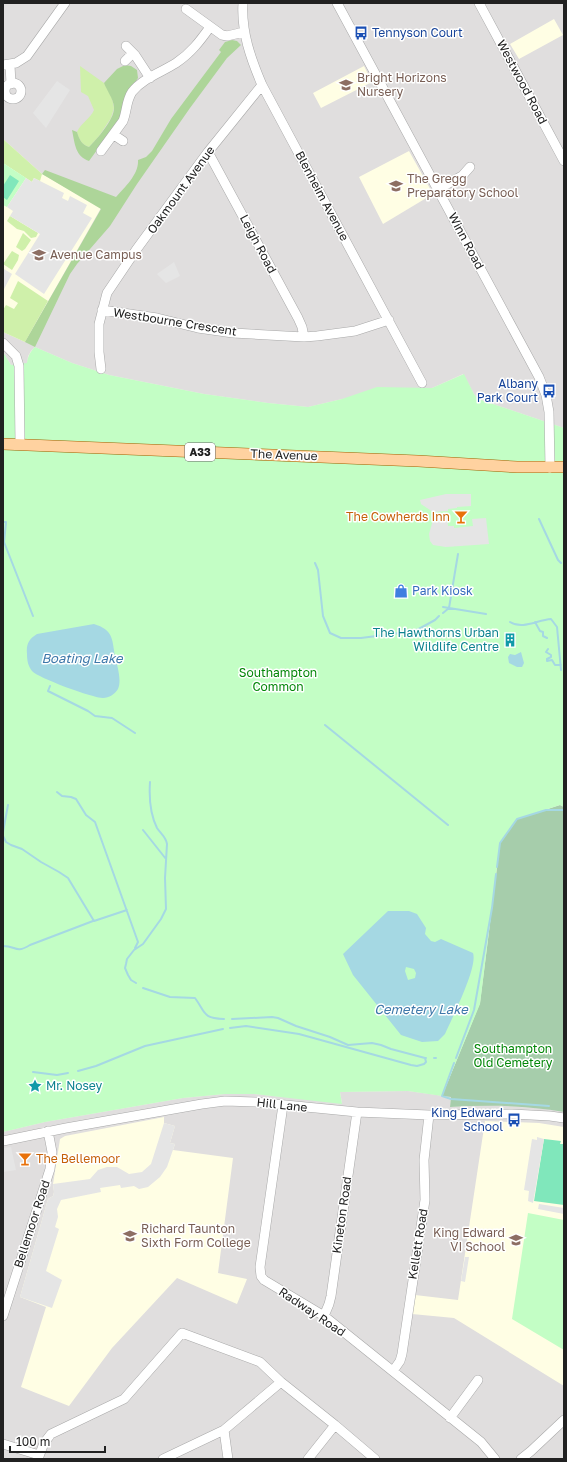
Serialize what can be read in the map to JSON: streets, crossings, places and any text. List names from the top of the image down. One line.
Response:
{"streets":{"main road":["A33","The Avenue"],"street":["Westwood Road","Oakmount Avenue","Blenheim Avenue","Winn Road","Leigh Road","Westbourne Crescent","Hill Lane","Kineton Road","Bellemoor Road","Kellett Road","Radway Road"]},"crossings":[["Oakmount Avenue","Blenheim Avenue"],["Oakmount Avenue","Leigh Road"],["Oakmount Avenue","Westbourne Crescent"],["Blenheim Avenue","Westbourne Crescent"],["Winn Road","The Avenue"],["Leigh Road","Westbourne Crescent"],["Hill Lane","Kineton Road"],["Hill Lane","Bellemoor Road"],["Hill Lane","Kellett Road"],["Hill Lane","Radway Road"],["Kineton Road","Radway Road"],["Kellett Road","Radway Road"]],"water":["Boating Lake","Cemetery Lake"],"parks":["Southampton Common","Southampton Old Cemetery"],"places":{"bus stop":["Tennyson Court","Albany Park Court","King Edward School"],"school or university":["Bright Horizons Nursery","The Gregg Preparatory School","Avenue Campus","Richard Taunton Sixth Form College","King Edward VI School"],"bar":["The Cowherds Inn","The Bellemoor"],"shop":["Park Kiosk"],"building":["The Hawthorns Urban Wildlife Centre"],"place":["Mr. Nosey"]},"scale_bar":"100 m"}
